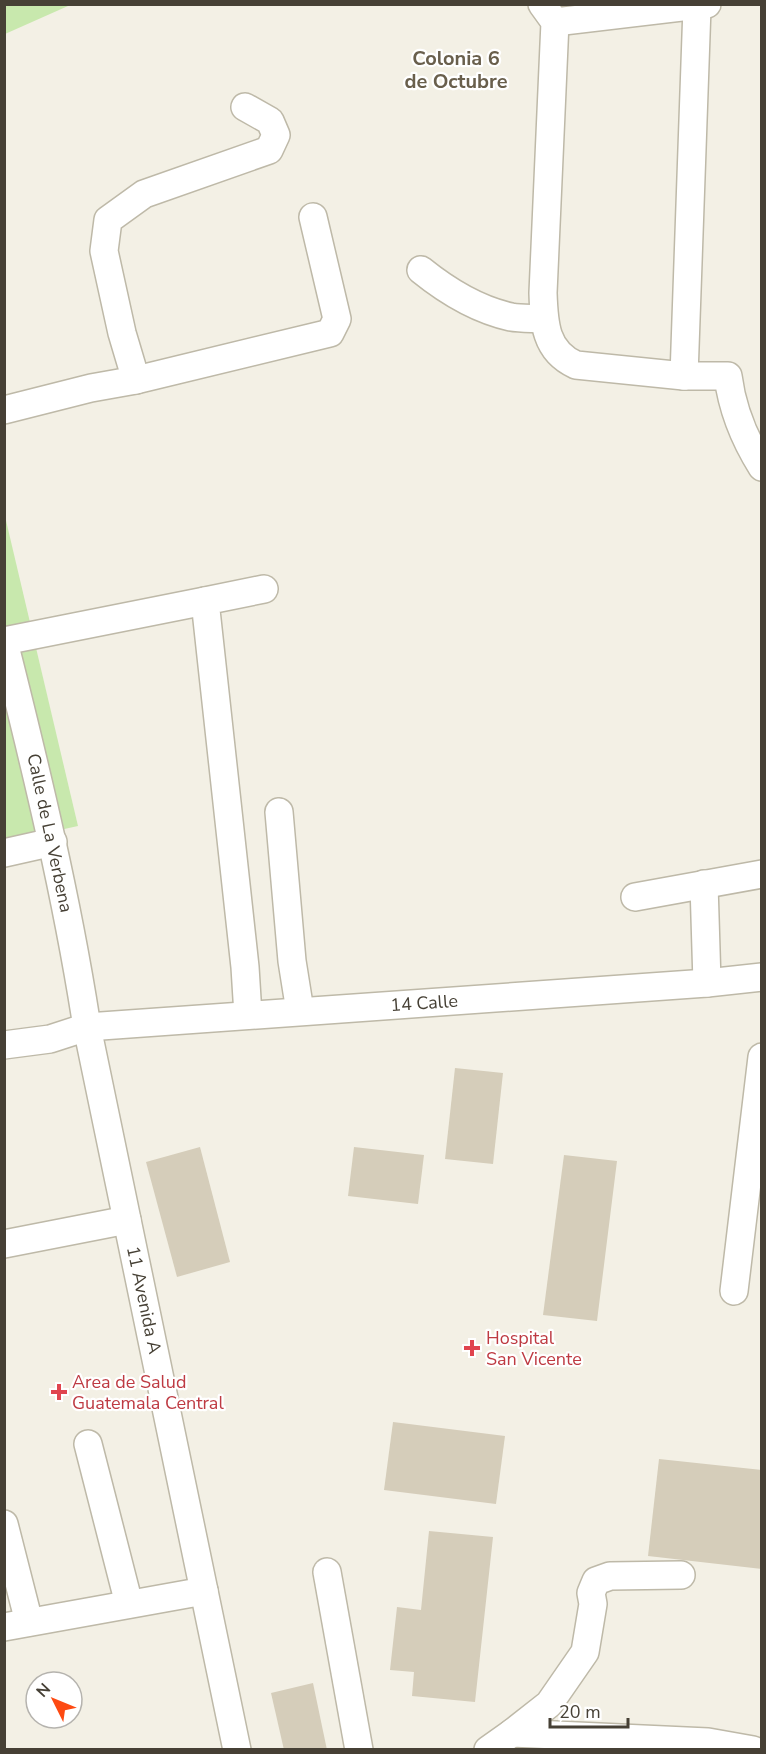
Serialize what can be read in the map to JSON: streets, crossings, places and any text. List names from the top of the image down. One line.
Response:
{"streets":{"street":["Calle de La Verbena","14 Calle","11 Avenida A"]},"crossings":[["Calle de La Verbena","14 Calle"],["Calle de La Verbena","11 Avenida A"],["14 Calle","11 Avenida A"]],"districts":["Colonia 6 de Octubre"],"places":{"health":["Hospital San Vicente","Area de Salud Guatemala Central"]},"scale_bar":"20 m","north":"top left"}
